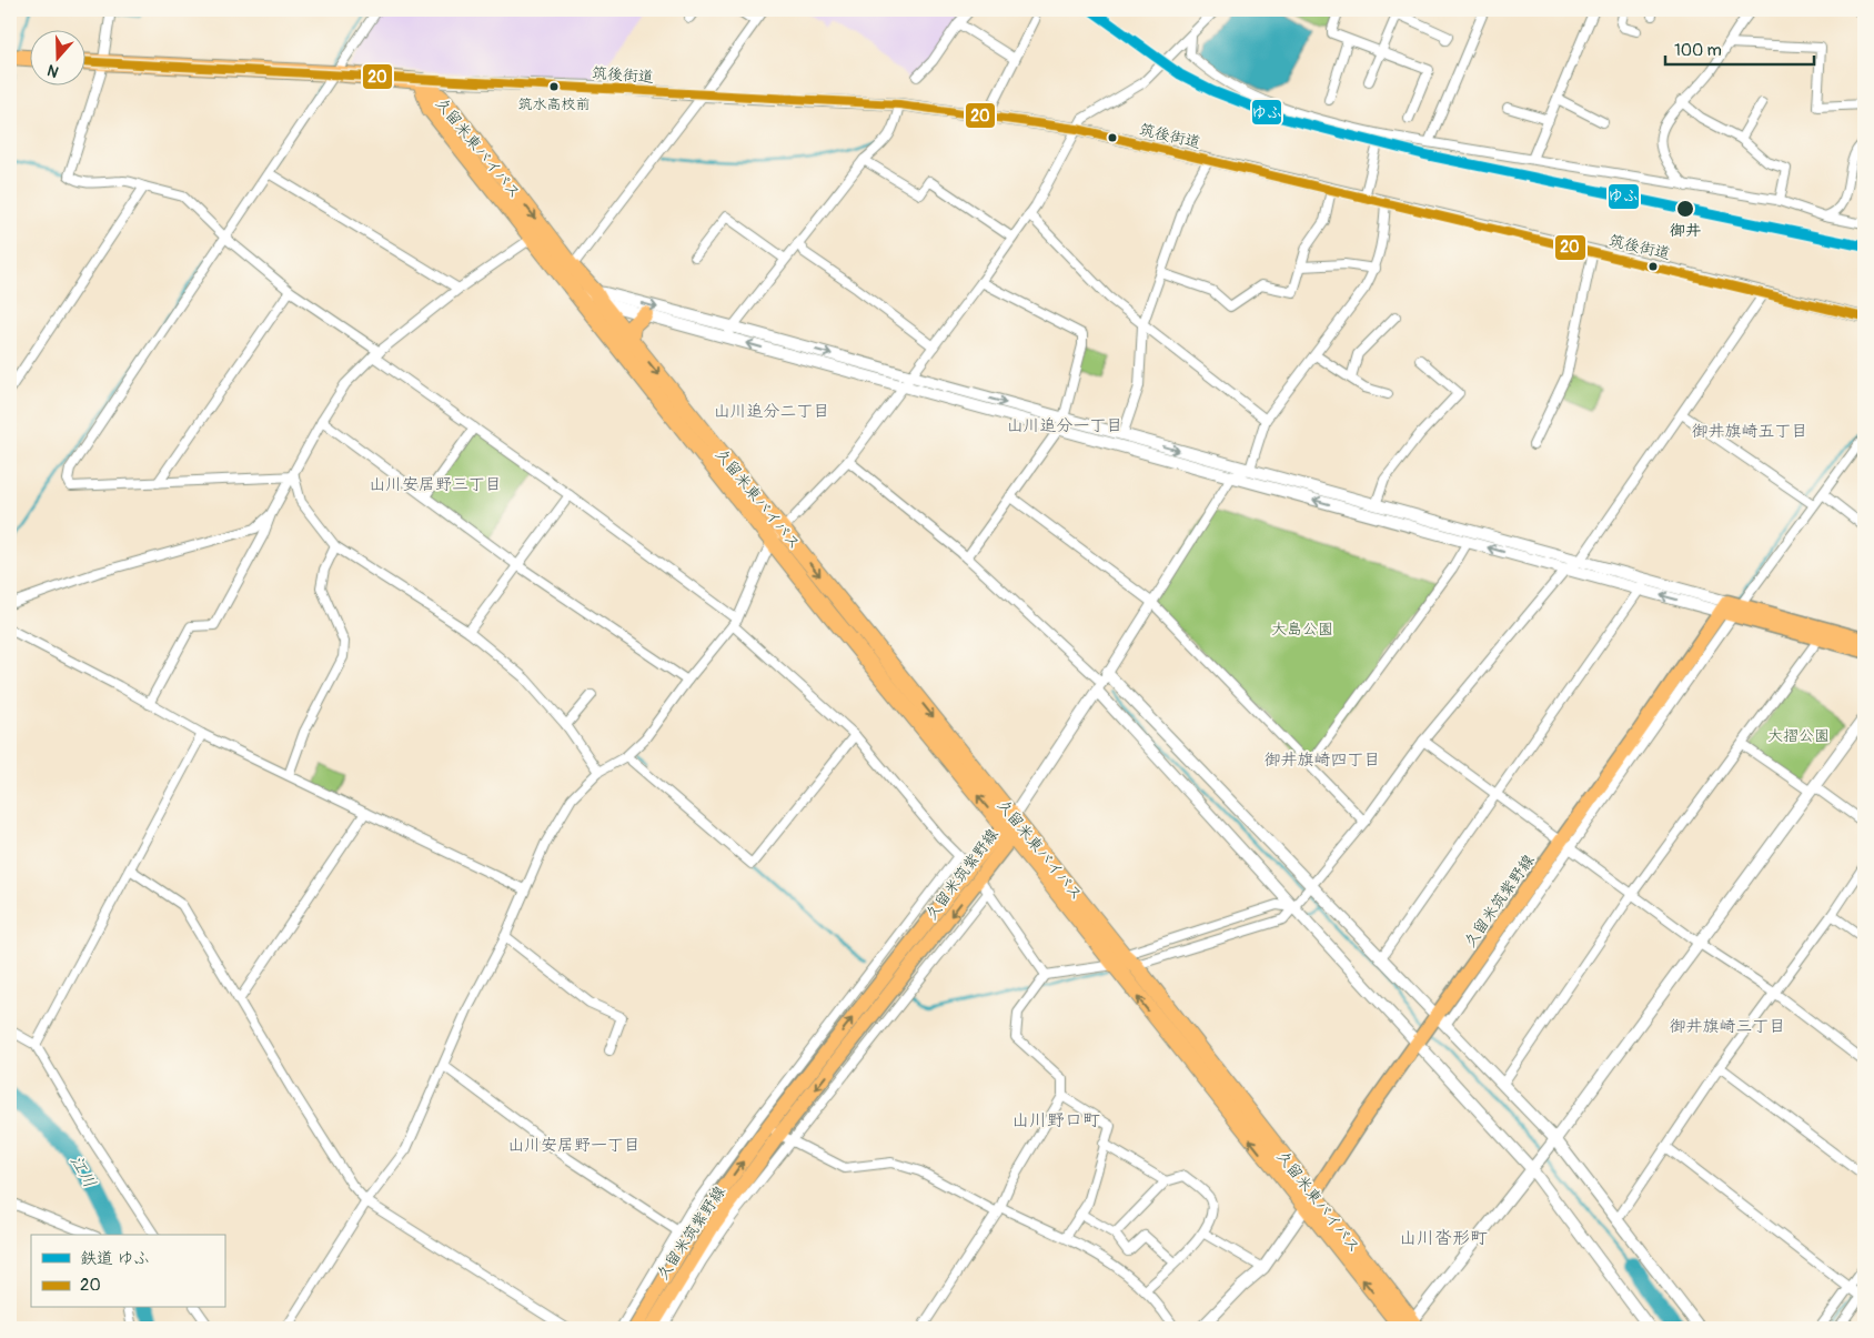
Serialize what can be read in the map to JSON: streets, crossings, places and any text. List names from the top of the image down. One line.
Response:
{"streets":{"highway":["久留米東バイパス"],"main road":["久留米筑紫野線"],"street":["筑後街道"]},"crossings":[["筑後街道","久留米東バイパス"],["久留米東バイパス","久留米筑紫野線"]],"districts":["山川追分二丁目","山川追分一丁目","御井旗崎五丁目","山川安居野三丁目","御井旗崎四丁目","御井旗崎三丁目","山川野口町","山川安居野一丁目","山川沓形町"],"water":["江川"],"parks":["大島公園","大摺公園"],"places":["筑水高校前","御井"],"lines":["rail line ゆふ","transit line 20"],"legend":["鉄道 ゆふ","20"],"scale_bar":"100 m","north":"bottom"}
